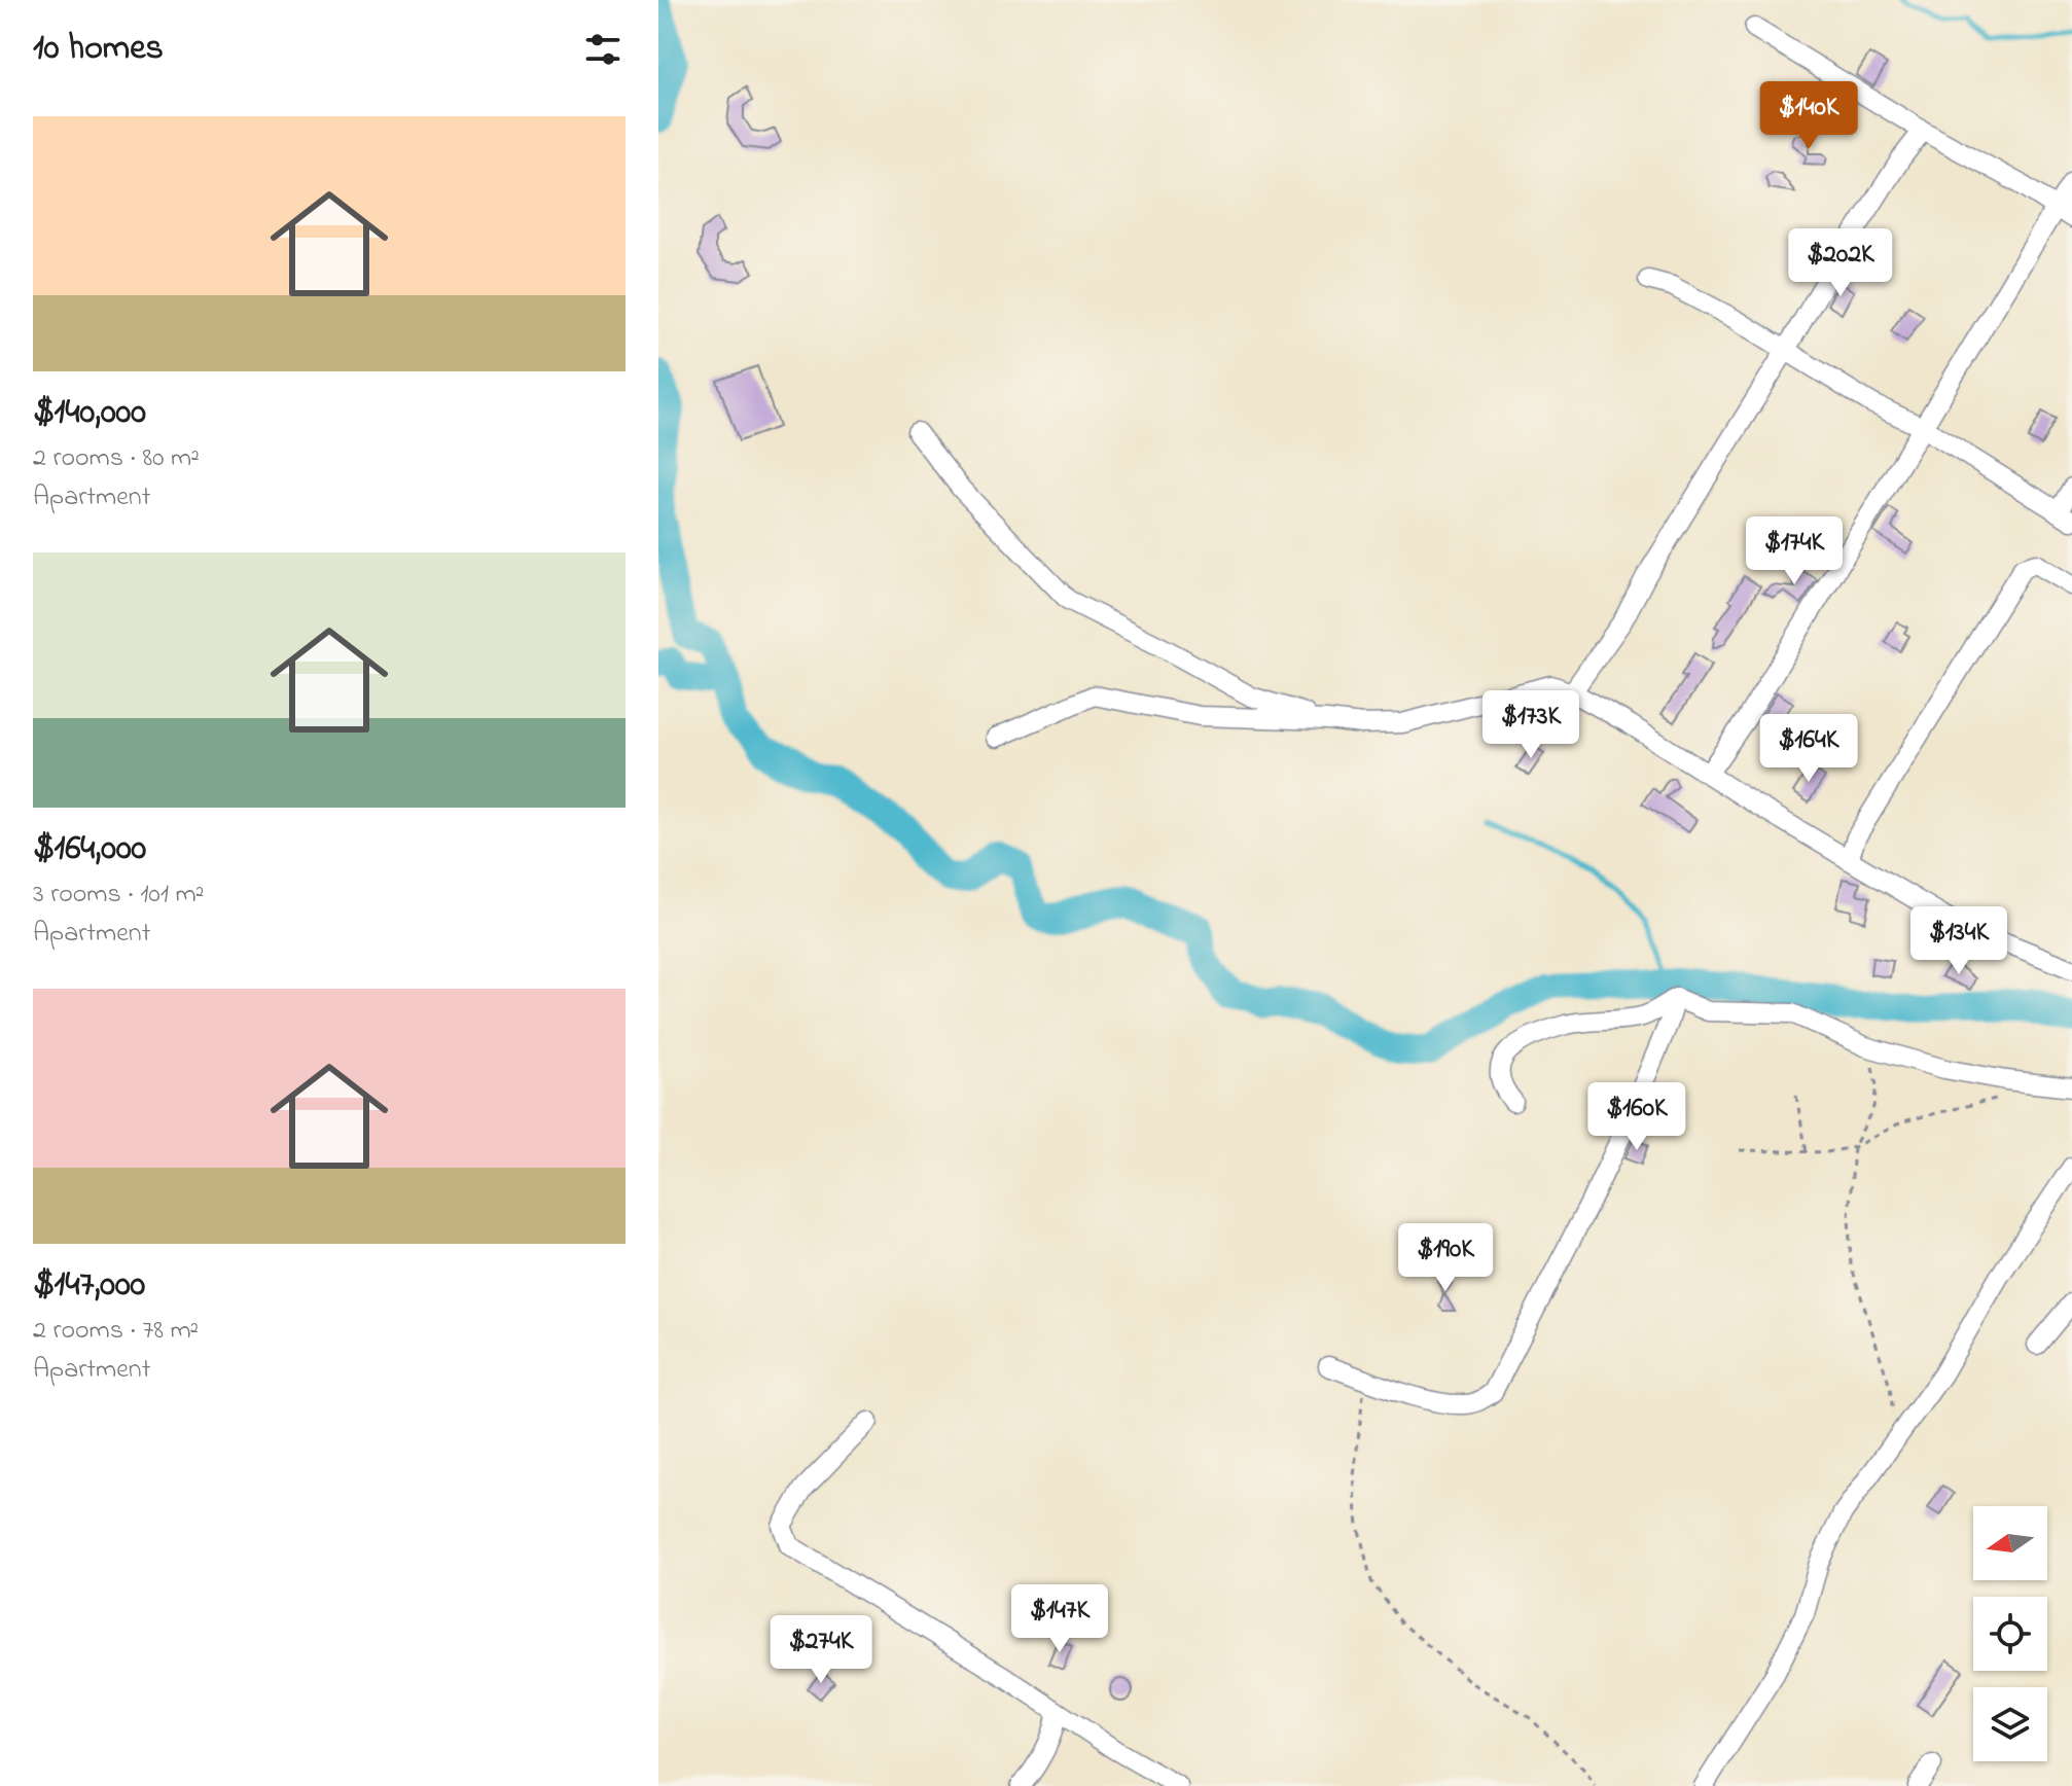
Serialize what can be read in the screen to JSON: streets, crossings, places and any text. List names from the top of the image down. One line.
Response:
{"north":"left","page":{"heading":"10 homes","price":["$140K","$202K","$174K","$173K","$164K","$134K","$160K","$190K","$147K","$274K"],"list":[{"name":"$140,000","note":"2 rooms · 80 m² · Apartment"},{"name":"$164,000","note":"3 rooms · 101 m² · Apartment"},{"name":"$147,000","note":"2 rooms · 78 m² · Apartment"}]}}
